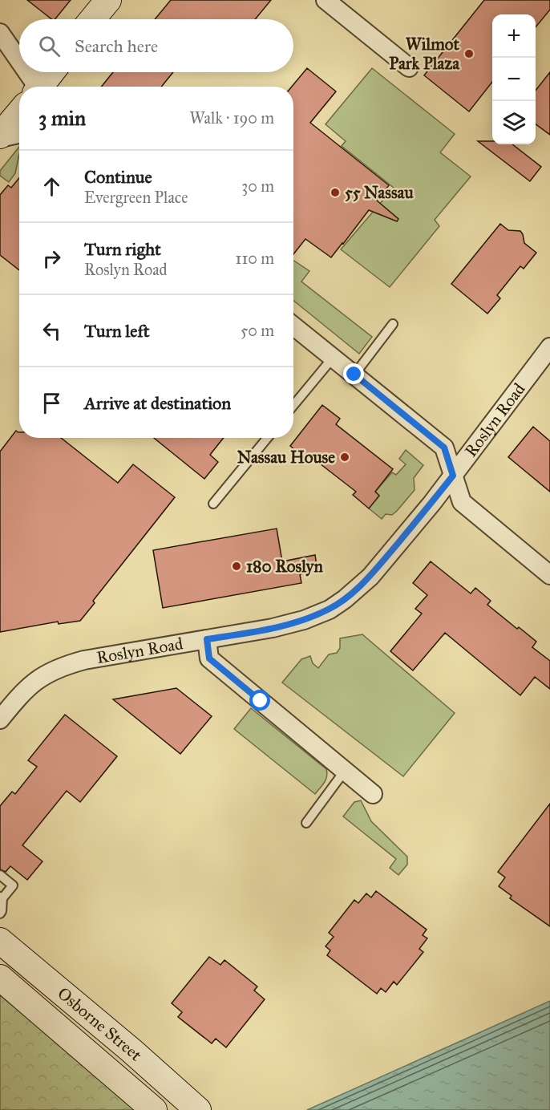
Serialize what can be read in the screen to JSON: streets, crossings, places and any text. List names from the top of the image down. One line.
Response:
{"streets":{"main road":["Osborne Street"],"street":["Roslyn Road"]},"places":["Wilmot Park Plaza","55 Nassau","Nassau House","180 Roslyn"],"page":{"map_buttons":["+","−"],"search":"Search here","heading":["3 min","Walk · 190 m"],"list":[["Continue","Evergreen Place","30 m"],["Turn right","Roslyn Road","110 m"],["Turn left","50 m"],"Arrive at destination"]}}
